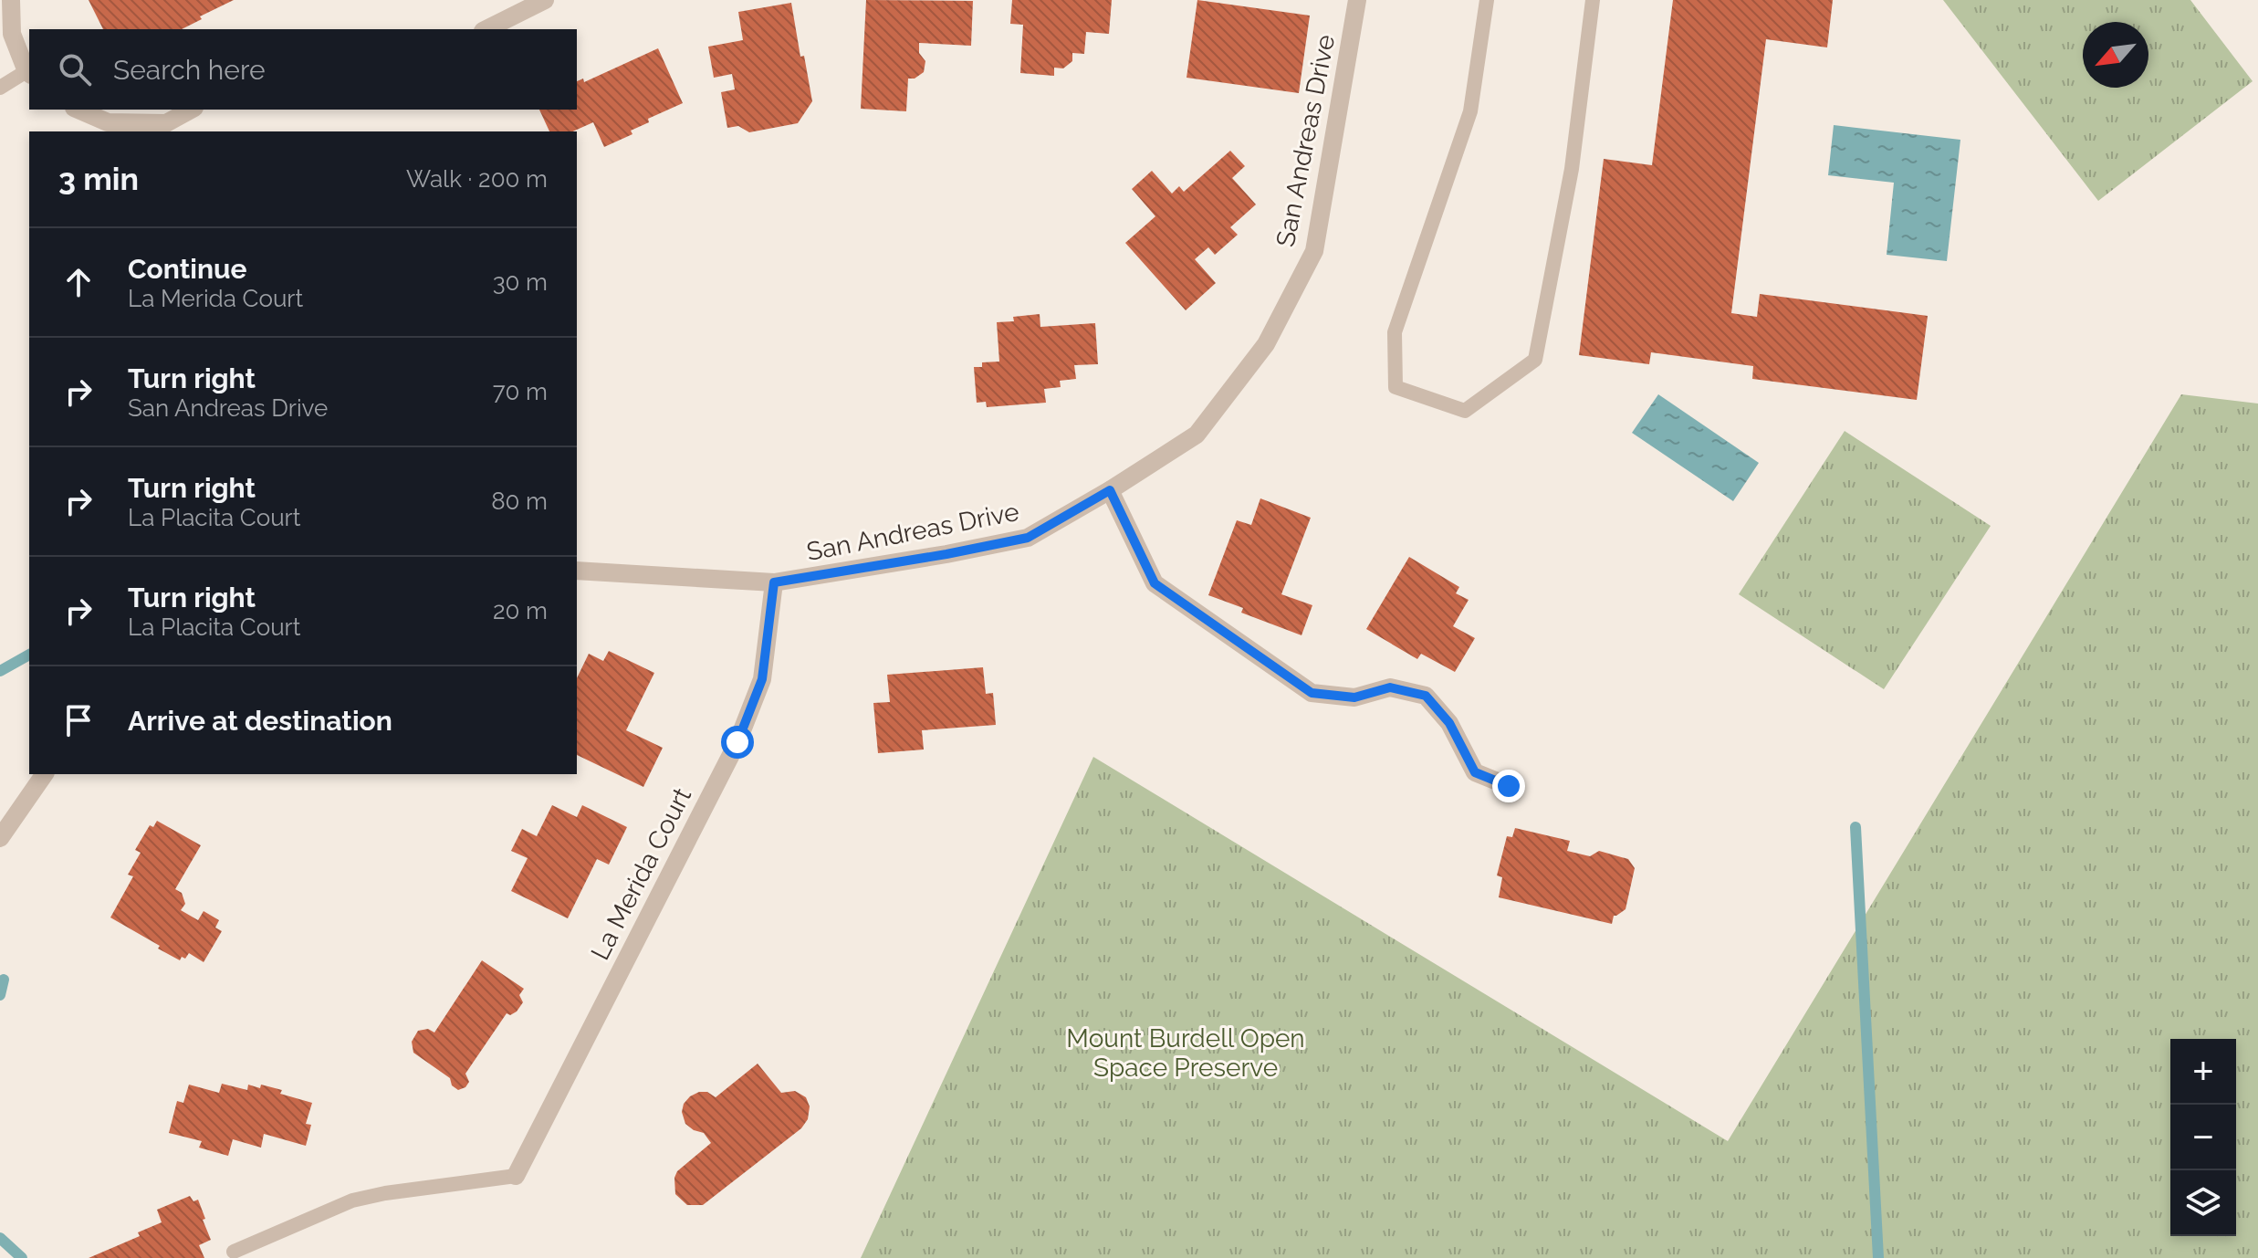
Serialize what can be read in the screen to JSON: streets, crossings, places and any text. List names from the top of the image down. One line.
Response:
{"streets":{"street":["San Andreas Drive","La Merida Court"]},"crossings":[["San Andreas Drive","La Merida Court"]],"parks":["Mount Burdell Open Space Preserve"],"north":"bottom left","page":{"search":"Search here","heading":["3 min","Walk · 200 m"],"list":[["Continue","La Merida Court","30 m"],["Turn right","San Andreas Drive","70 m"],["Turn right","La Placita Court","80 m"],["Turn right","La Placita Court","20 m"],"Arrive at destination"],"map_buttons":["+","−"]}}
